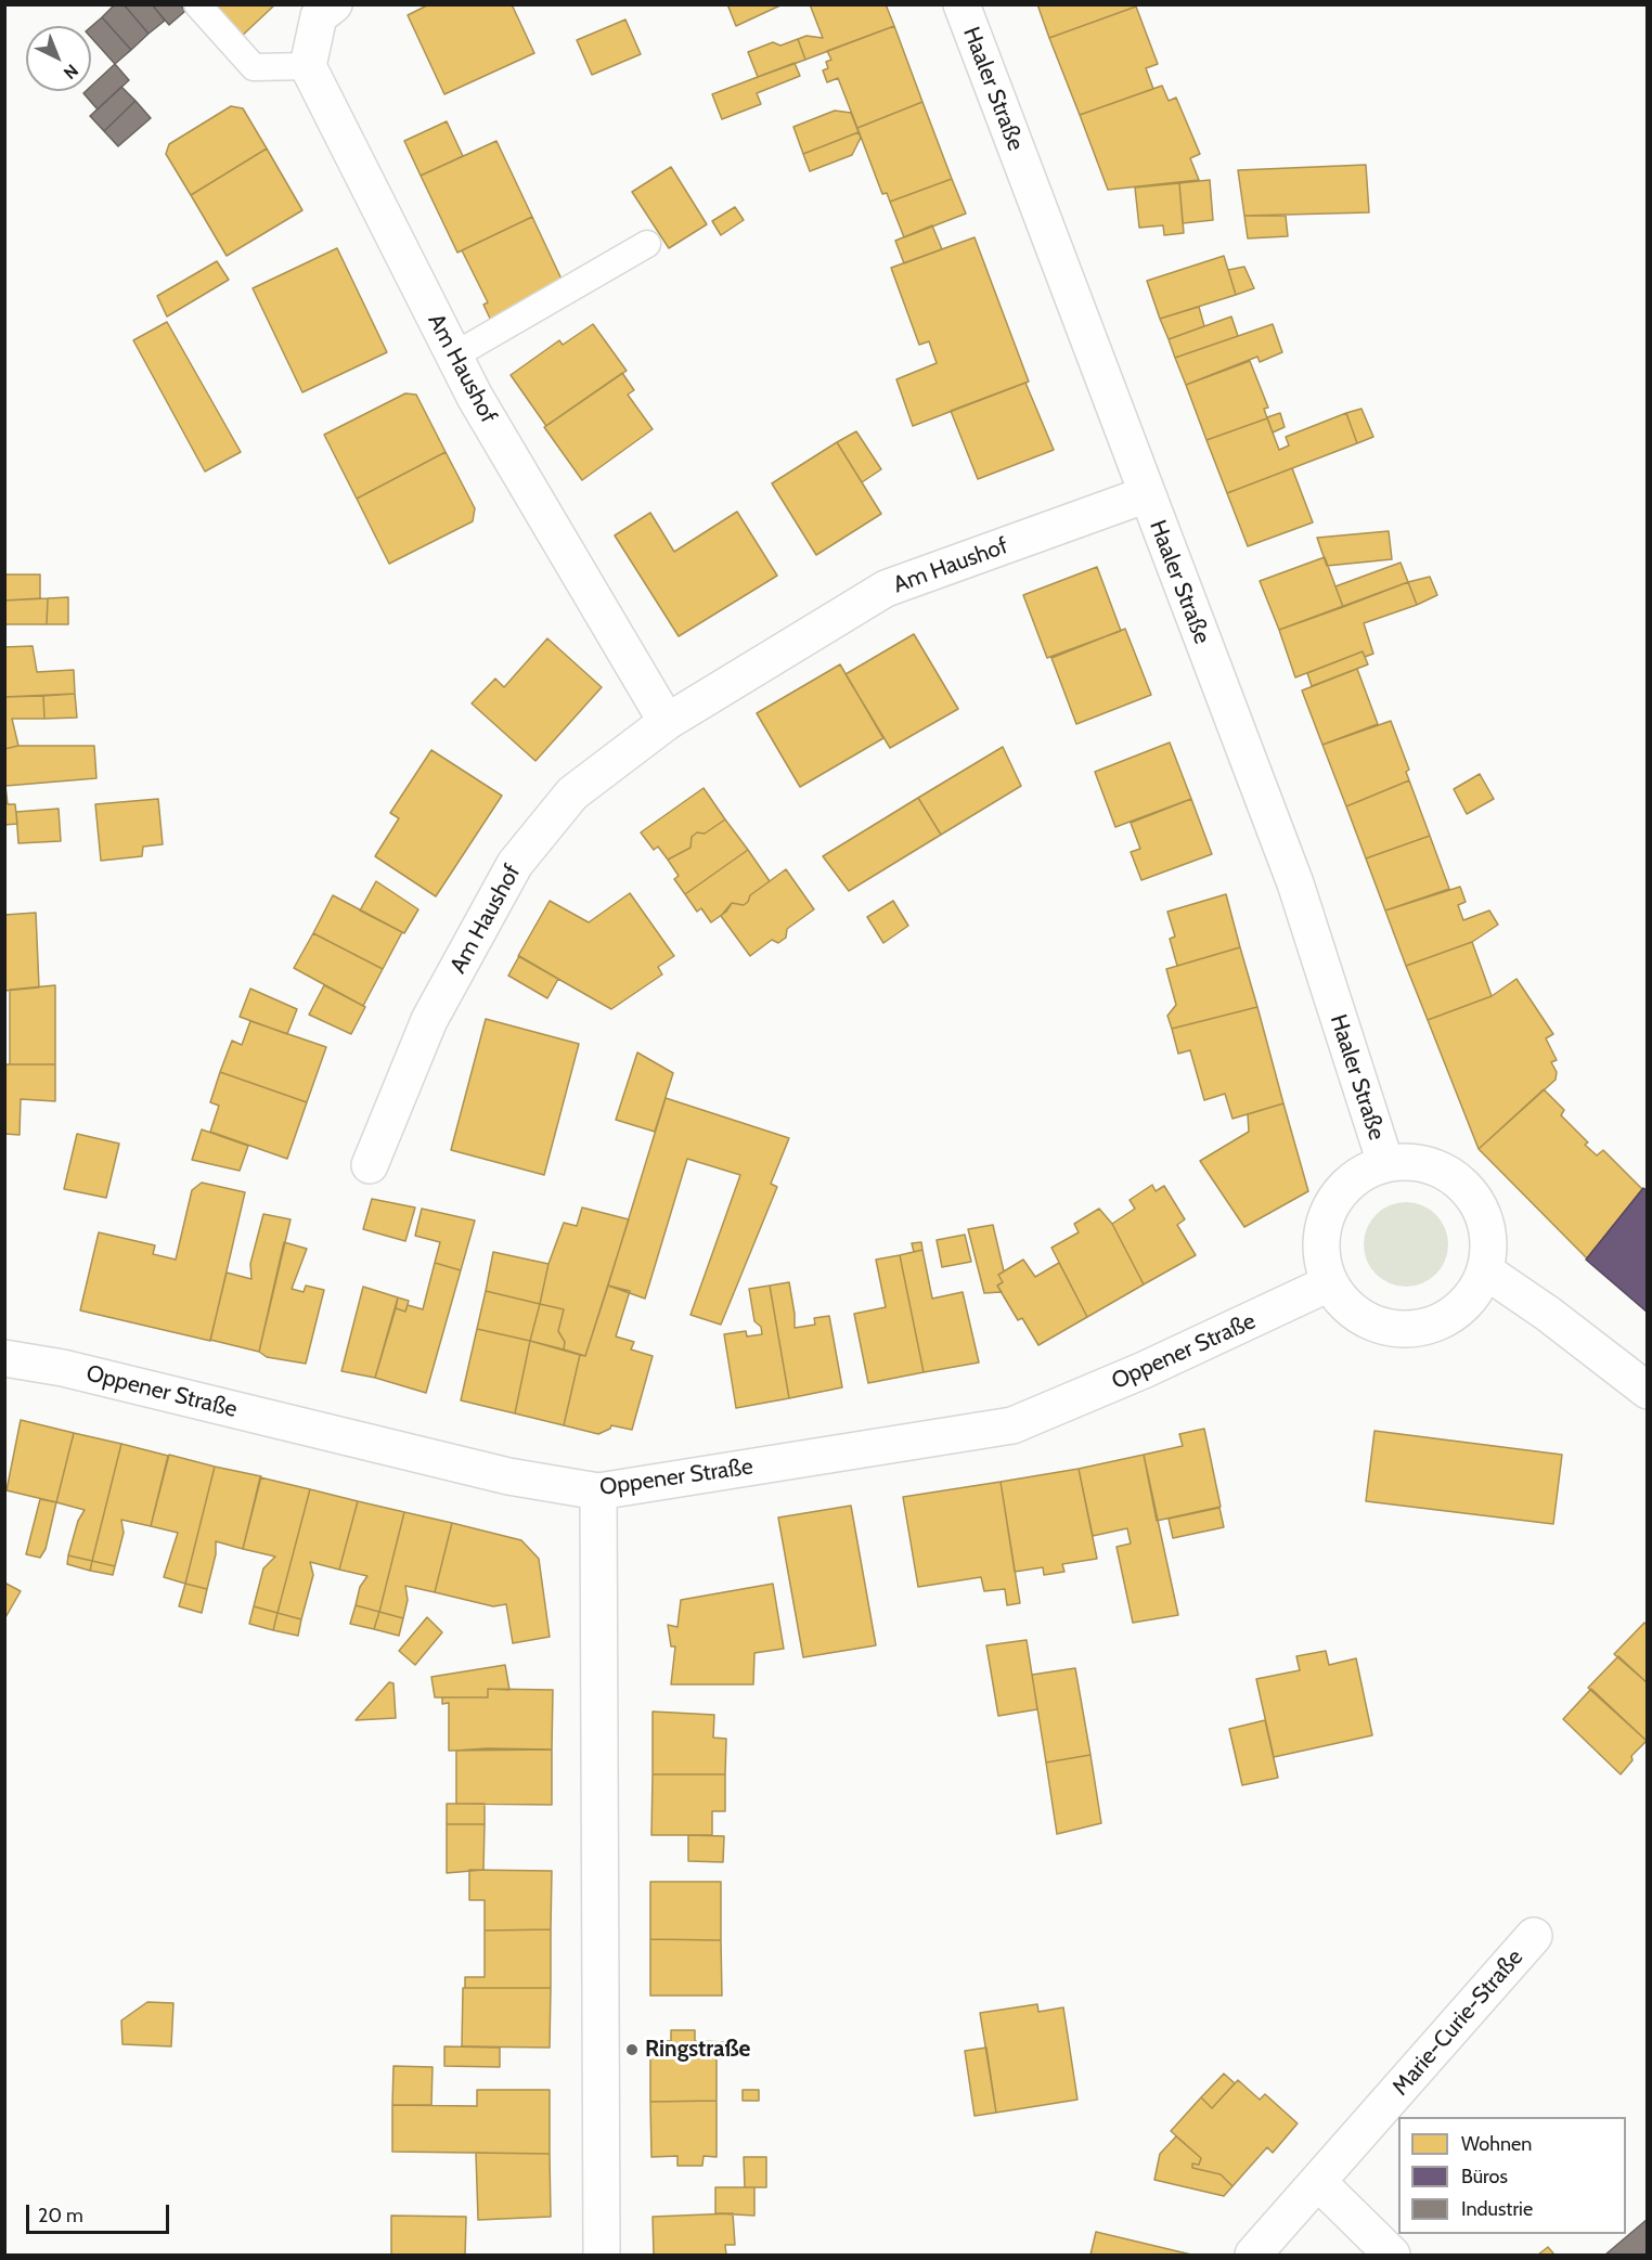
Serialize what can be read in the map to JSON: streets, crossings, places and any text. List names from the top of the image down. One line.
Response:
{"streets":{"street":["Haaler Straße","Am Haushof","Oppener Straße","Marie-Curie-Straße"]},"crossings":[["Haaler Straße","Am Haushof"],["Haaler Straße","Oppener Straße"]],"places":["Ringstraße"],"legend":["Wohnen","Büros","Industrie"],"scale_bar":"20 m","north":"bottom right"}
